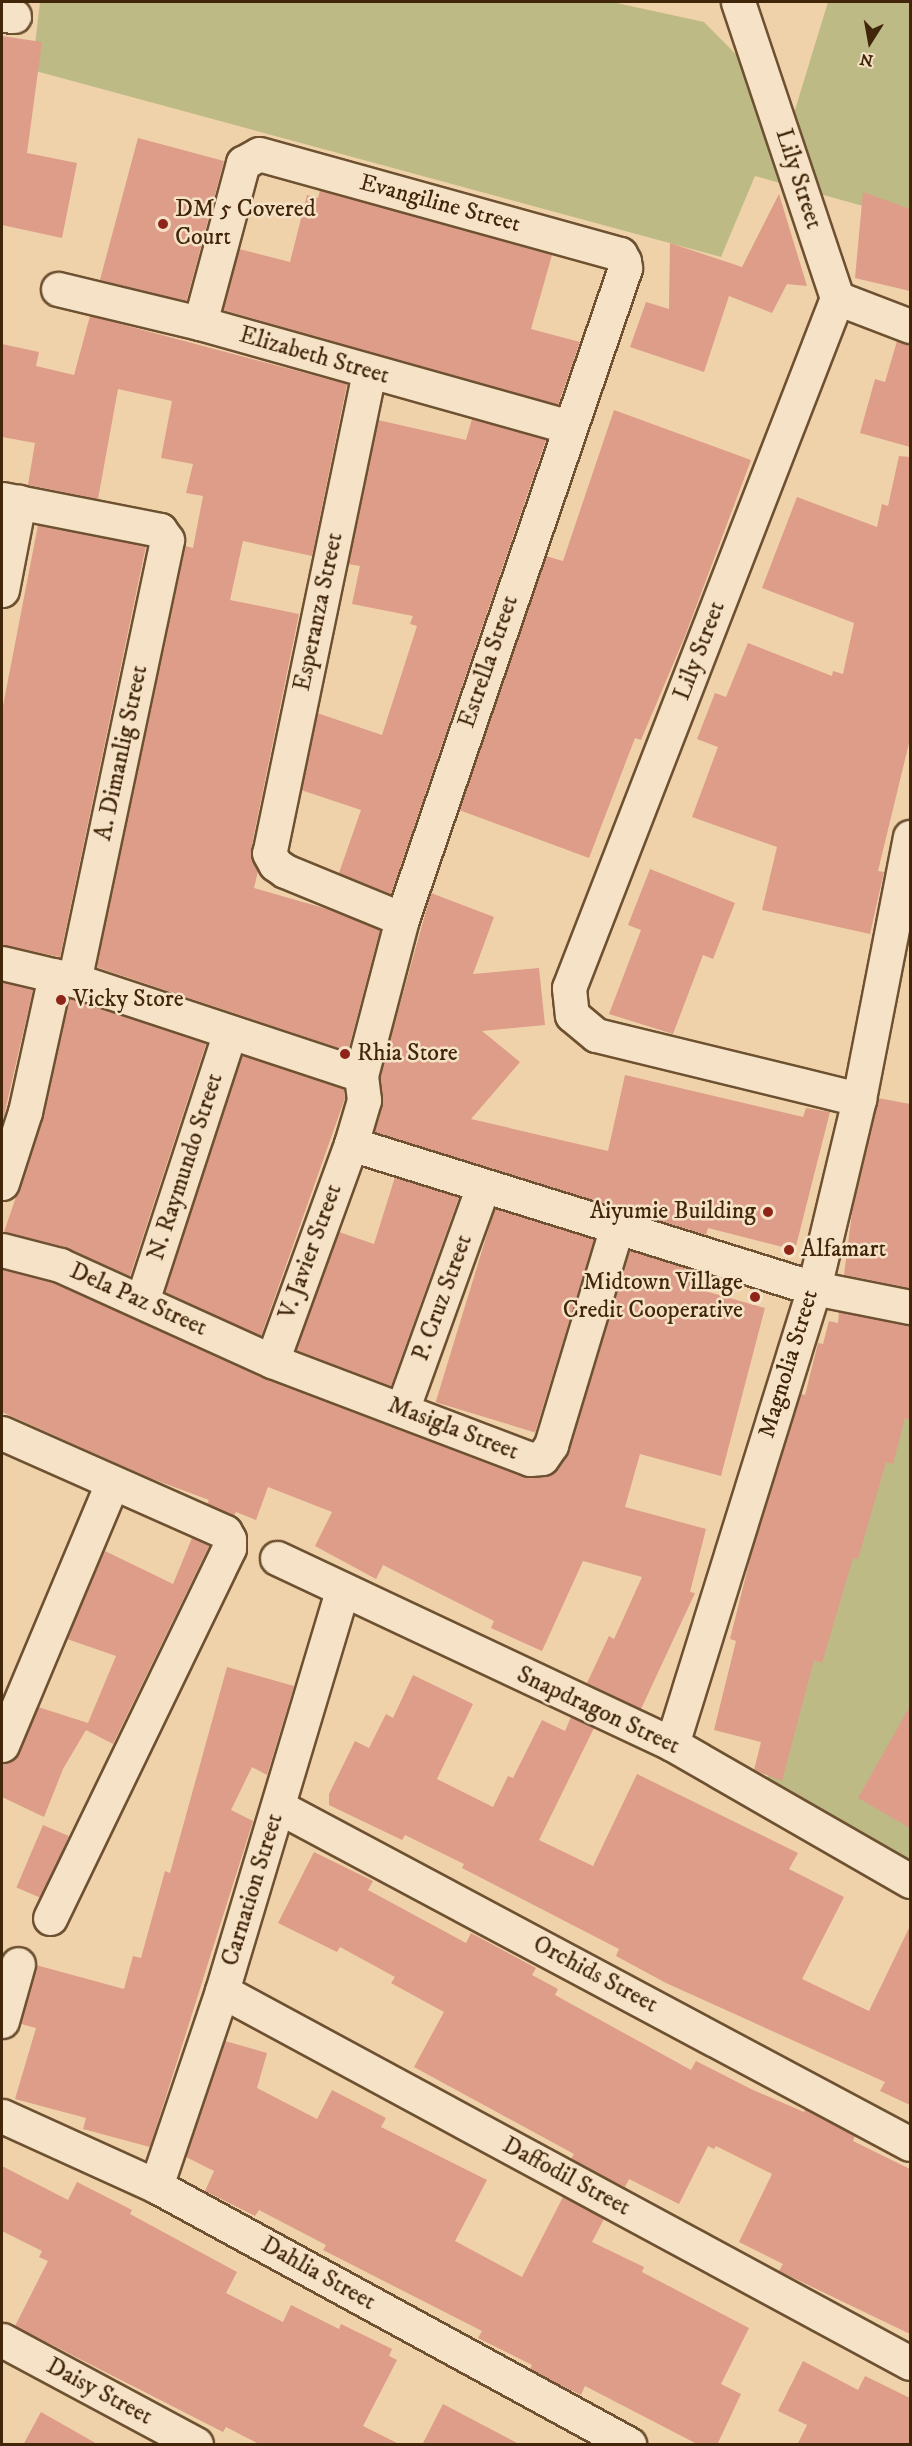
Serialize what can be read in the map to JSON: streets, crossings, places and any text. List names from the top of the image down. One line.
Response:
{"streets":{"street":["Lily Street","Evangiline Street","Elizabeth Street","Esperanza Street","Estrella Street","A. Dimanlig Street","N. Raymundo Street","V. Javier Street","P. Cruz Street","Dela Paz Street","Magnolia Street","Masigla Street","Snapdragon Street","Carnation Street","Orchids Street","Daffodil Street","Dahlia Street","Daisy Street"]},"crossings":[["Lily Street","Magnolia Street"],["Evangiline Street","Elizabeth Street"],["Evangiline Street","Estrella Street"],["Elizabeth Street","Esperanza Street"],["Elizabeth Street","Estrella Street"],["Esperanza Street","Estrella Street"],["Estrella Street","V. Javier Street"],["N. Raymundo Street","Dela Paz Street"],["V. Javier Street","Dela Paz Street"],["V. Javier Street","Masigla Street"],["P. Cruz Street","Masigla Street"],["Dela Paz Street","Masigla Street"],["Magnolia Street","Snapdragon Street"],["Snapdragon Street","Carnation Street"],["Carnation Street","Orchids Street"],["Carnation Street","Daffodil Street"],["Carnation Street","Dahlia Street"]],"places":["DM 5 Covered Court","Vicky Store","Rhia Store","Aiyumie Building","Alfamart","Midtown Village Credit Cooperative"],"north":"bottom"}
